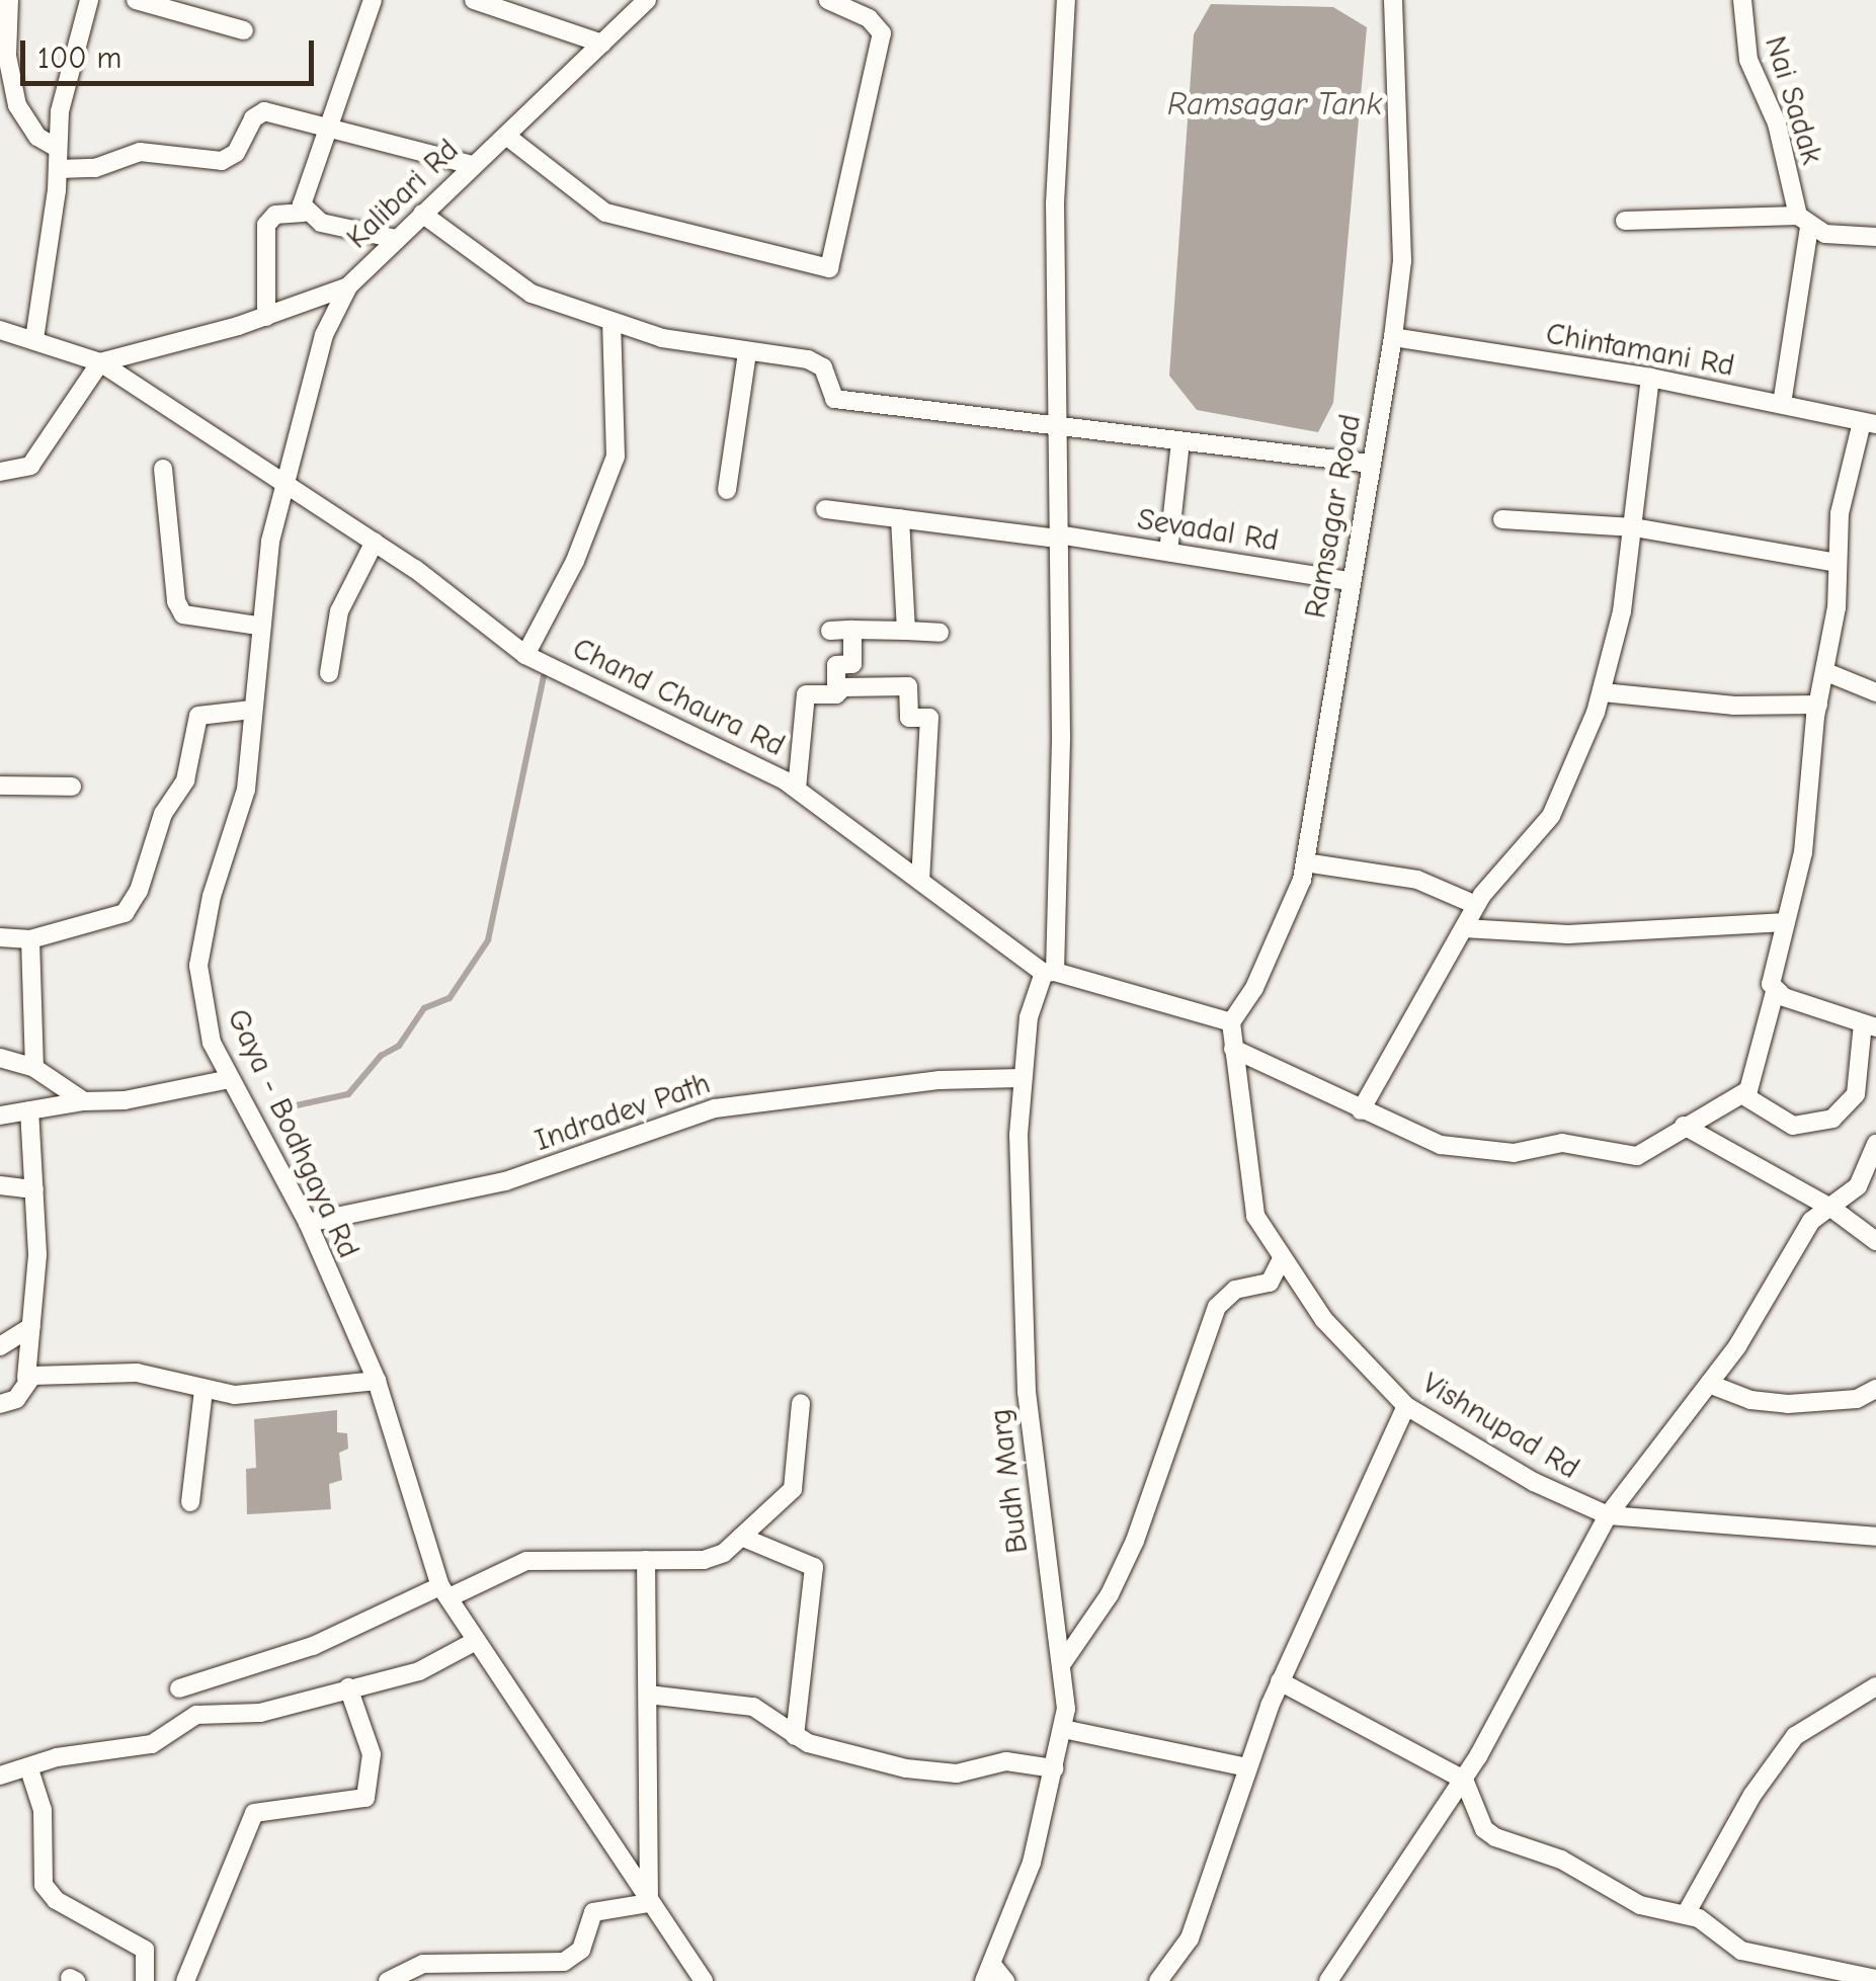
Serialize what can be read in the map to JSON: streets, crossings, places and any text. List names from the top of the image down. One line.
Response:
{"streets":{"street":["Nai Sadak","Kalibari Rd","Chintamani Rd","Ramsagar Road","Sevadal Rd","Chand Chaura Rd","Indradev Path","Gaya - Bodhgaya Rd","Vishnupad Rd","Budh Marg"]},"crossings":[["Nai Sadak","Chintamani Rd"],["Kalibari Rd","Chand Chaura Rd"],["Kalibari Rd","Gaya - Bodhgaya Rd"],["Chintamani Rd","Ramsagar Road"],["Ramsagar Road","Sevadal Rd"],["Ramsagar Road","Vishnupad Rd"],["Sevadal Rd","Budh Marg"],["Chand Chaura Rd","Gaya - Bodhgaya Rd"],["Chand Chaura Rd","Budh Marg"],["Indradev Path","Gaya - Bodhgaya Rd"],["Indradev Path","Budh Marg"]],"water":["Ramsagar Tank"],"scale_bar":"100 m"}
